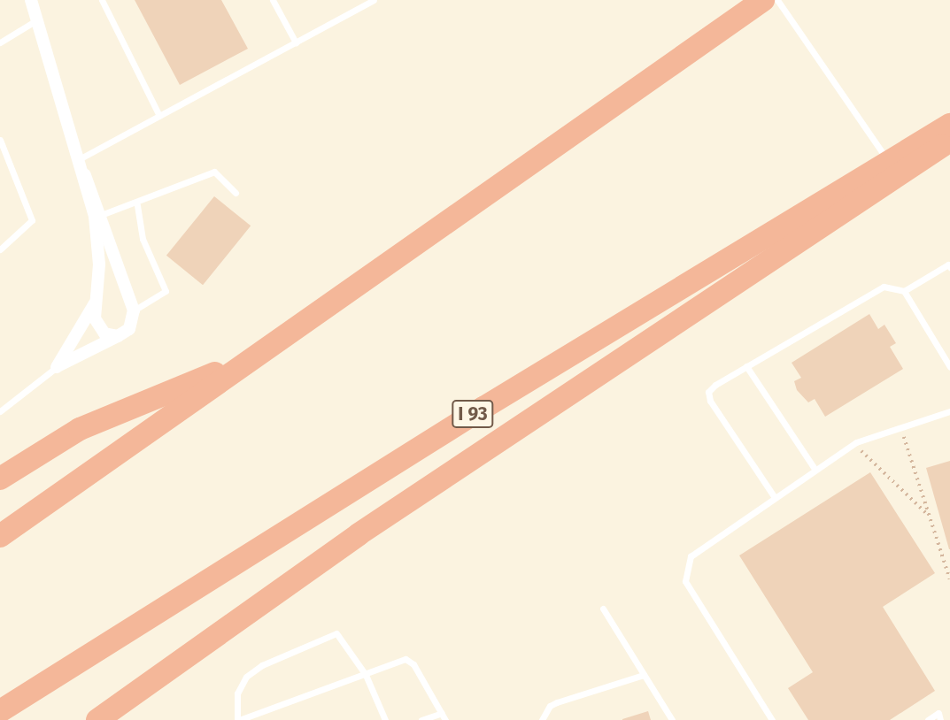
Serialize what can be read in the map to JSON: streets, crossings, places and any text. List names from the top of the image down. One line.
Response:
{"streets":{"highway":["I 93"]}}
